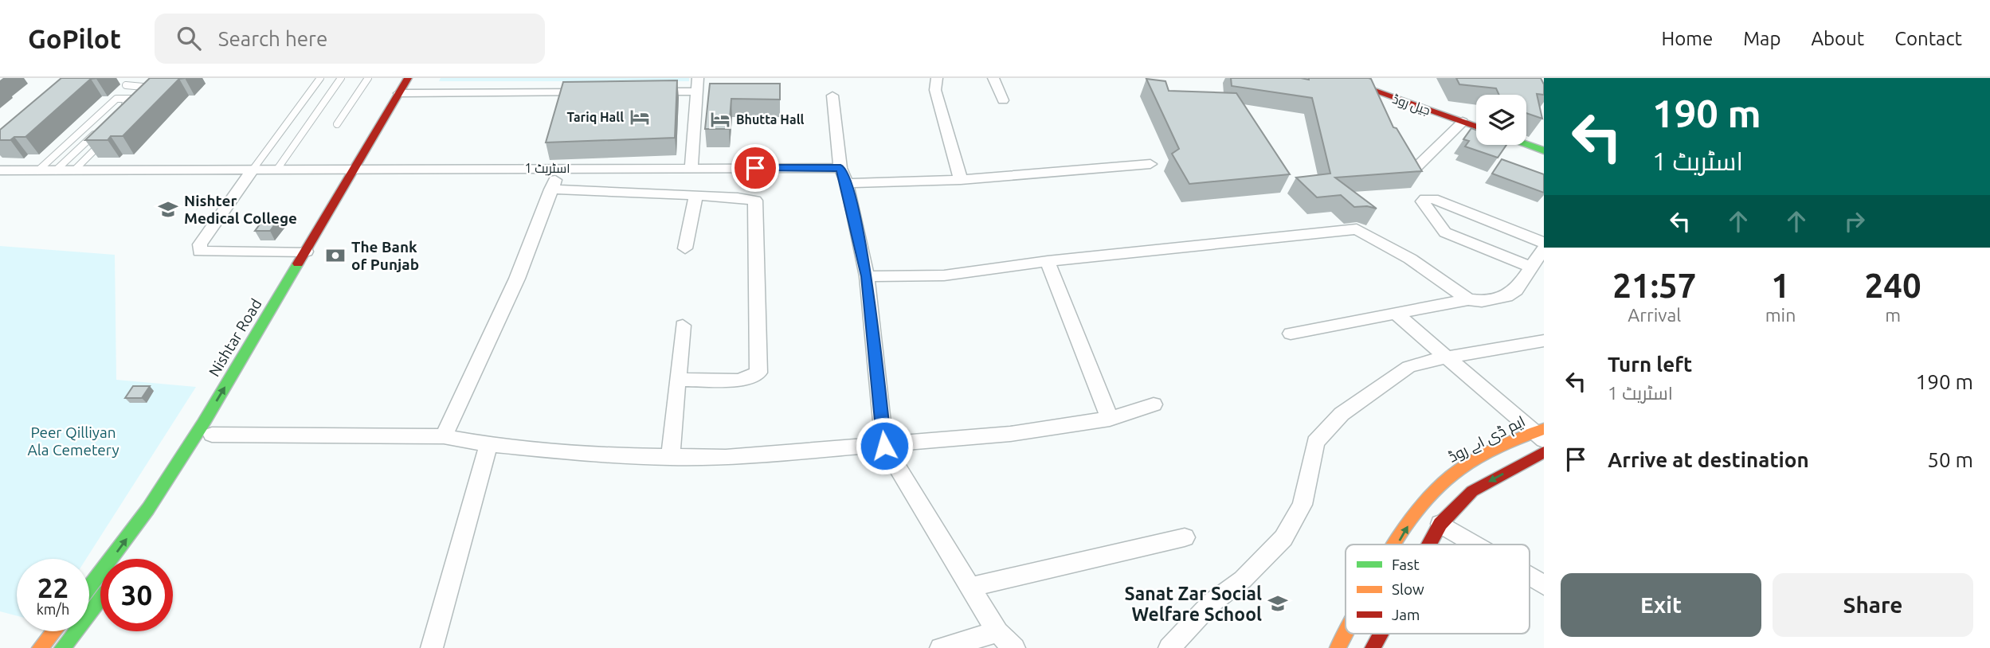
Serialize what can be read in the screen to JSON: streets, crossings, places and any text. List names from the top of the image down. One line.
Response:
{"streets":{"main road":["جیل روڈ","Nishtar Road","ایم ڈی اے روڈ"],"street":["اسٹریٹ 1"]},"crossings":[["اسٹریٹ 1","Nishtar Road"]],"parks":["Peer Qilliyan Ala Cemetery"],"places":{"hotel":["Tariq Hall","Bhutta Hall"],"school or university":["Nishter Medical College","Sanat Zar Social Welfare School"],"bank":["The Bank of Punjab"]},"legend":["Fast","Slow","Jam"],"page":{"header":"GoPilot","search":"Search here","nav":["Home","Map","About","Contact"],"turn":["190 m","اسٹریٹ 1"],"eta":["21:57","Arrival","1","min","240","m"],"list":[{"name":"Turn left","note":"اسٹریٹ 1","value":"190 m"},{"name":"Arrive at destination","value":"50 m"}],"speed":"22 km/h","limit":"30","buttons":["Exit","Share"]}}
